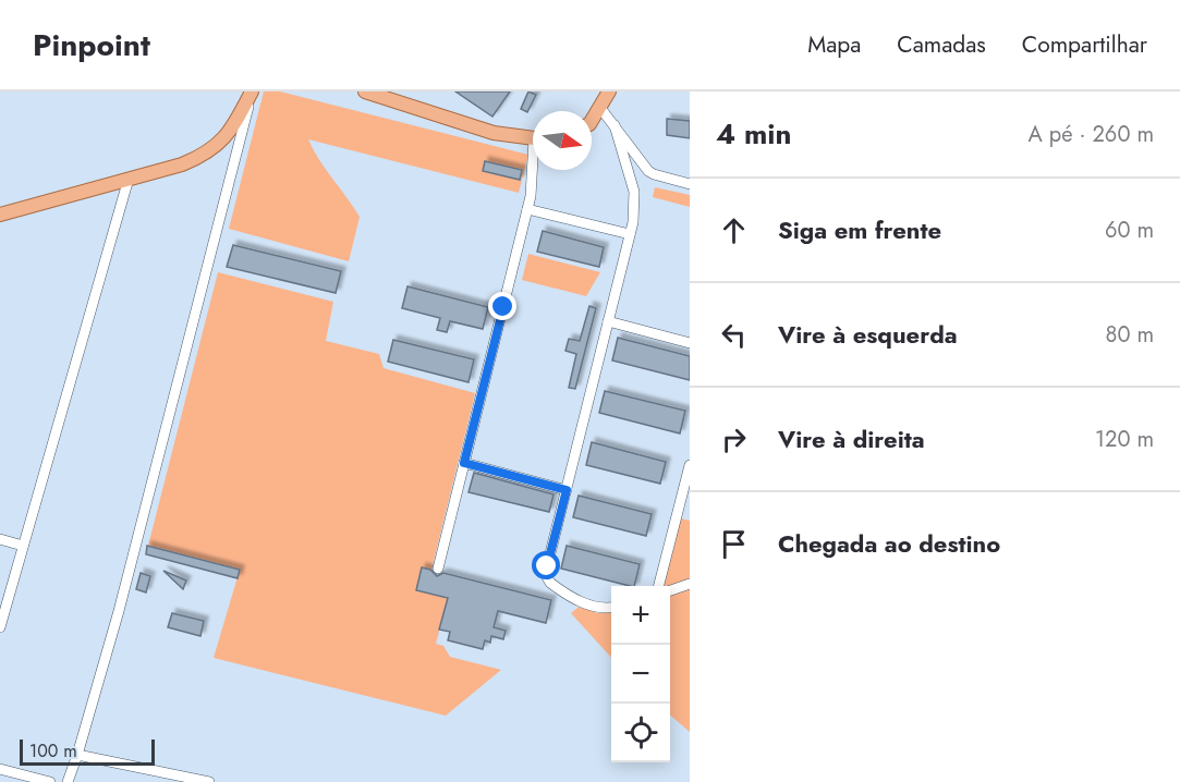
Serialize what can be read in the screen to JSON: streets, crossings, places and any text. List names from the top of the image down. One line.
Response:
{"scale_bar":"100 m","north":"right","page":{"header":"Pinpoint","nav":["Mapa","Camadas","Compartilhar"],"heading":["4 min","A pé · 260 m"],"list":[["Siga em frente","60 m"],["Vire à esquerda","80 m"],["Vire à direita","120 m"],"Chegada ao destino"],"map_buttons":["+","−"],"scale":"100 m"}}
